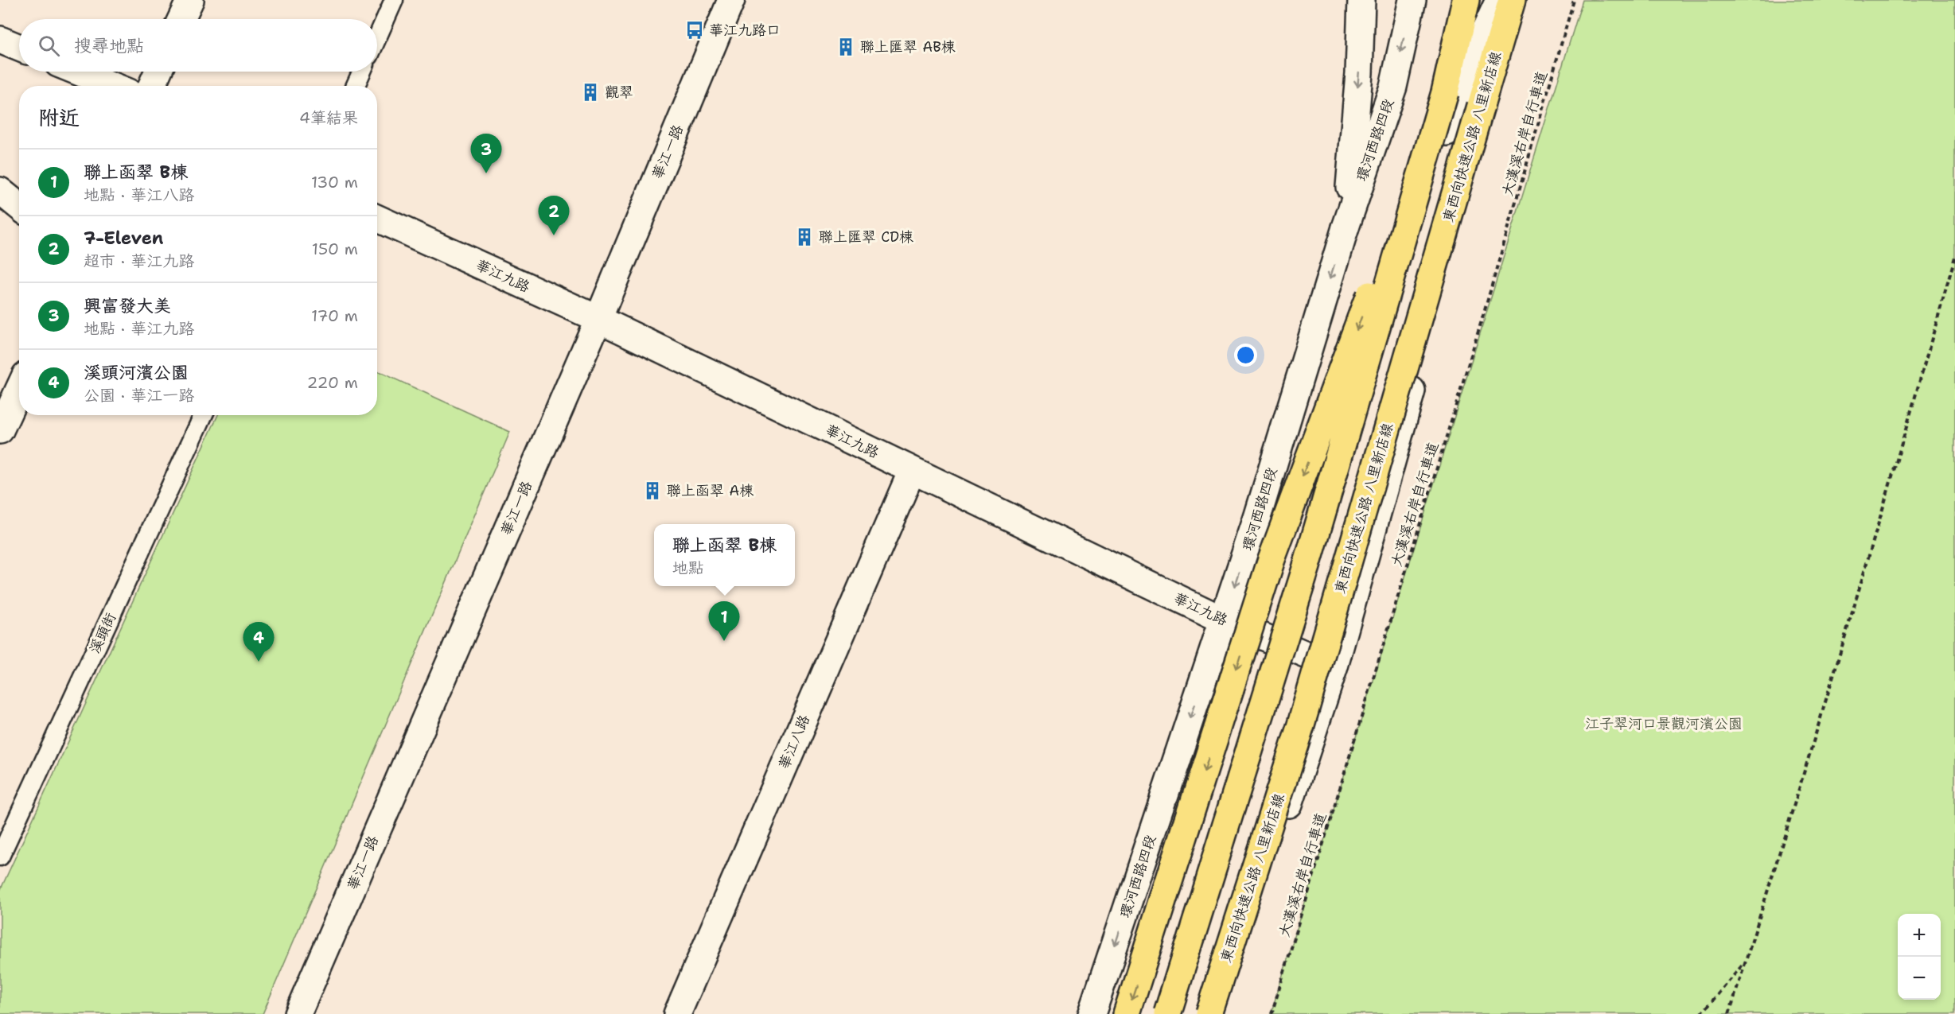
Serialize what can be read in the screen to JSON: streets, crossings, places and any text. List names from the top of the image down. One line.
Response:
{"streets":{"highway":["東西向快速公路 八里新店線"],"street":["環河西路四段","華江一路","華江九路","華江八路"],"lane":["溪頭街"],"path":["大漢溪右岸自行車道"]},"crossings":[["環河西路四段","華江九路"],["華江一路","華江九路"],["華江九路","華江八路"]],"parks":["江子翠河口景觀河濱公園"],"places":{"bus stop":["華江九路口"],"building":["聯上匯翠 AB棟","觀翠","聯上匯翠 CD棟","聯上函翠 A棟"]},"page":{"search":"搜尋地點","heading":["附近","4筆結果"],"pins":["3","2","1","4"],"list":[{"mark":"1","name":"聯上函翠 B棟","note":"地點 · 華江八路","value":"130 m"},{"mark":"2","name":"7-Eleven","note":"超市 · 華江九路","value":"150 m"},{"mark":"3","name":"興富發大美","note":"地點 · 華江九路","value":"170 m"},{"mark":"4","name":"溪頭河濱公園","note":"公園 · 華江一路","value":"220 m"}],"popup":["聯上函翠 B棟","地點"],"map_buttons":["+","−"]}}
